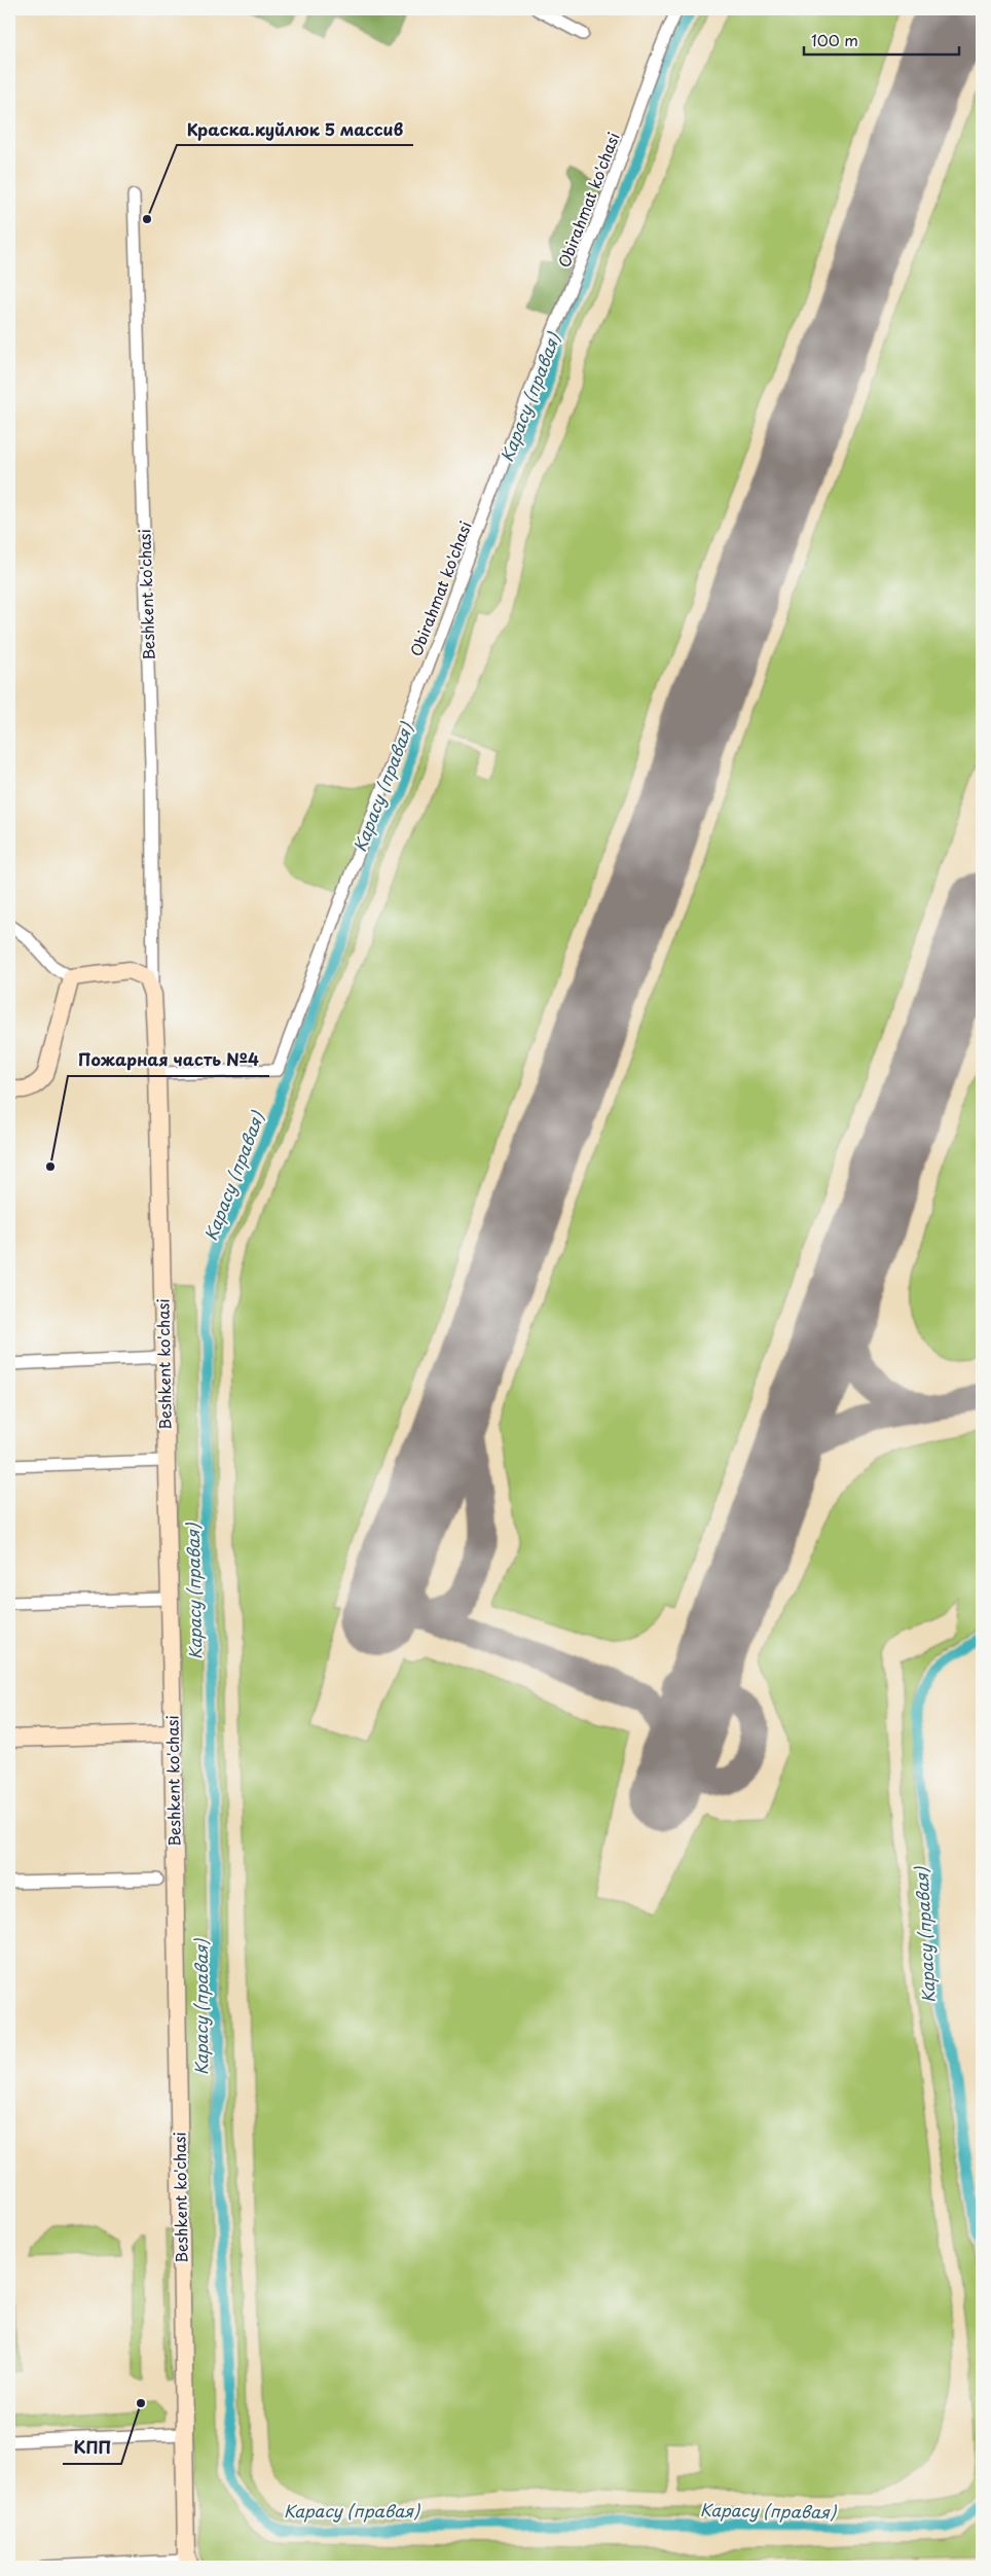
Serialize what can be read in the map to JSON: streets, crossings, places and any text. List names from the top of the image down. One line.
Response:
{"streets":{"street":["Obirahmat ko'chasi","Beshkent ko'chasi"]},"crossings":[["Obirahmat ko'chasi","Beshkent ko'chasi"]],"water":["Карасу (правая)"],"places":["Краска.куйлюк 5 массив","Пожарная часть №4","КПП"],"scale_bar":"100 m"}
